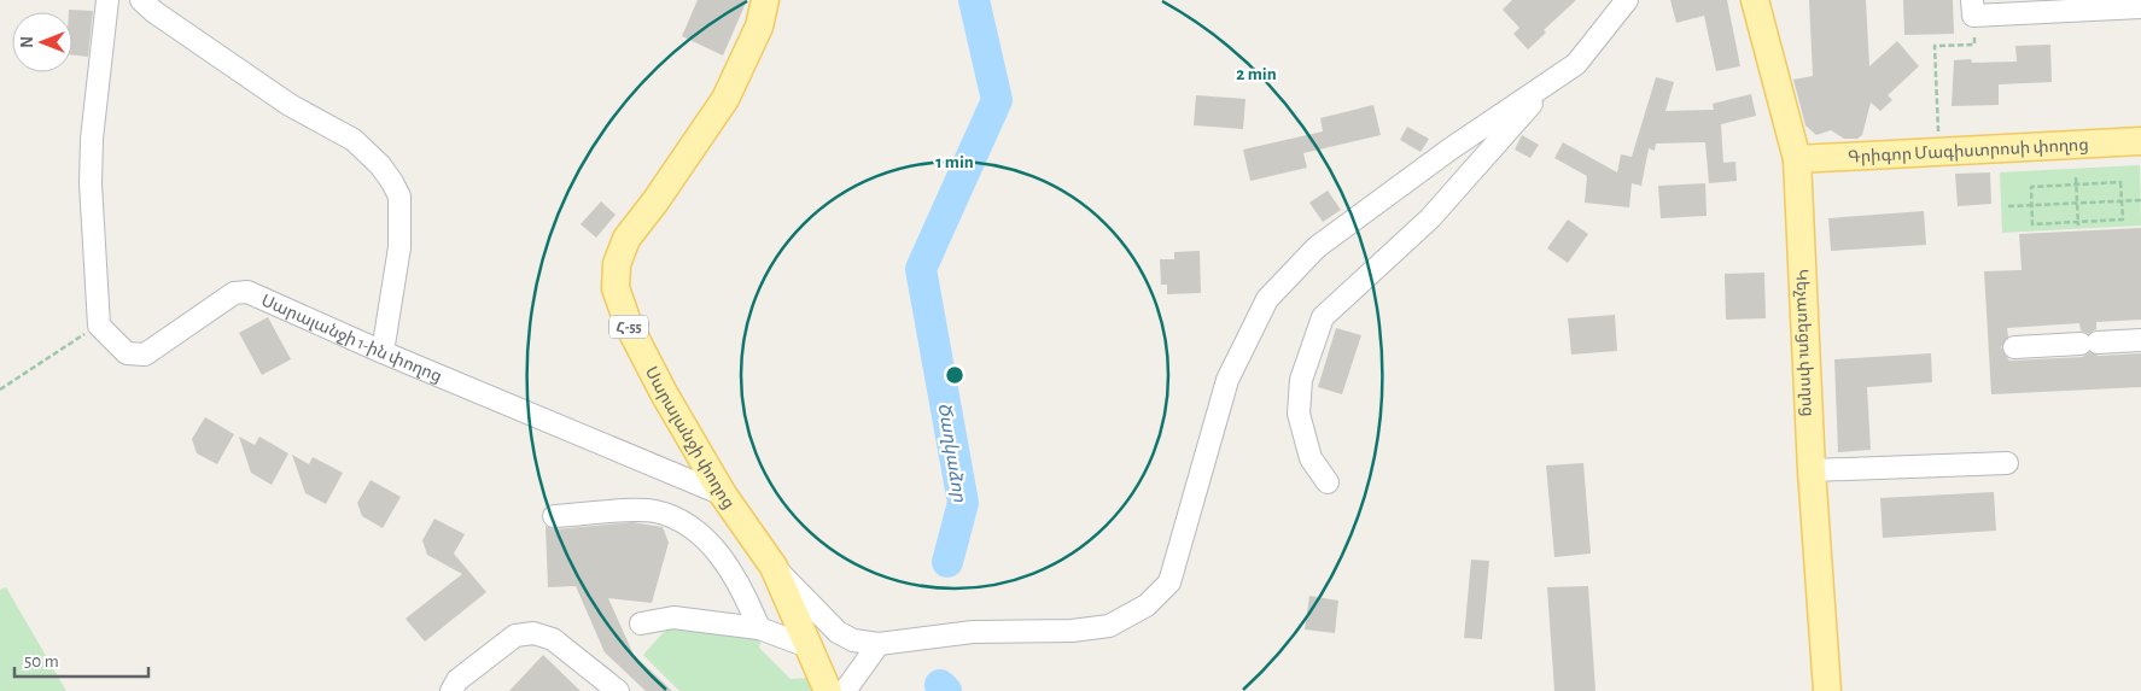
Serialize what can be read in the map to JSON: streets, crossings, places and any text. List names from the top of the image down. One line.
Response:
{"streets":{"main road":["Գրիգոր Մագիստրոսի փողոց","Հ-55","Կեչառեցու փողոց","Սարալանջի փողոց"],"street":["Սարալանջի 1-ին փողոց"]},"crossings":[["Գրիգոր Մագիստրոսի փողոց","Կեչառեցու փողոց"],["Հ-55","Սարալանջի փողոց"],["Սարալանջի 1-ին փողոց","Սարալանջի փողոց"]],"water":["Ծաղկաձոր"],"scale_bar":"50 m","north":"left","rings":["2 min","1 min"]}
